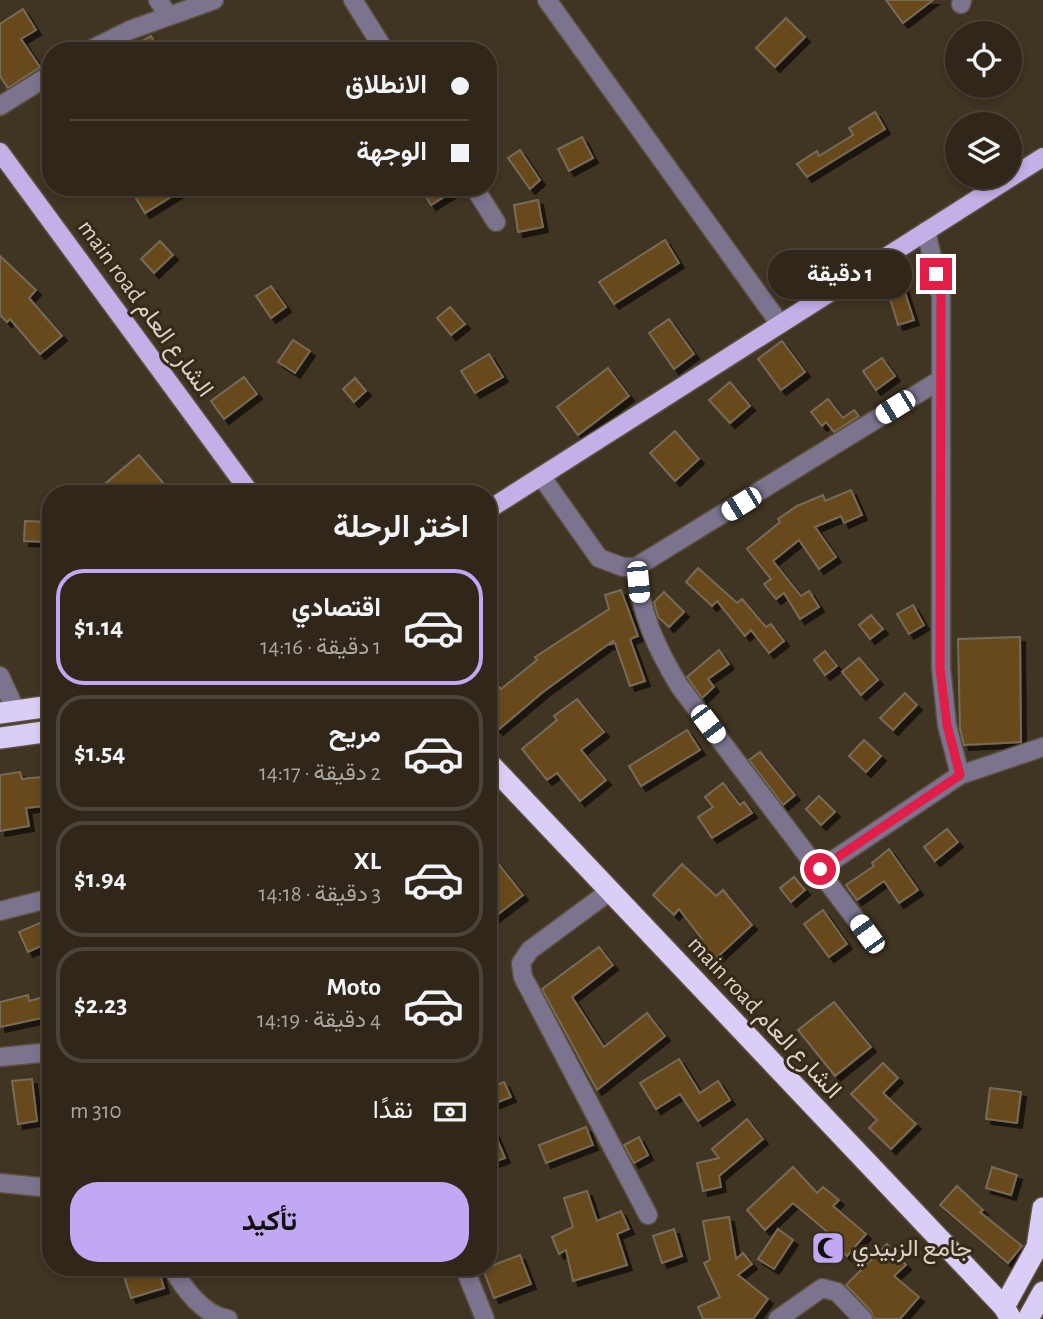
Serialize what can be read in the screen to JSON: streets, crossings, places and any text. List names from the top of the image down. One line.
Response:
{"streets":{"highway":["main road الشارع العام"]},"places":{"mosque":["جامع الزبيدي"]},"page":{"banner":["الانطلاق","الوجهة"],"bubble":"1 دقيقة","heading":"اختر الرحلة","list":[{"name":"اقتصادي","note":"1 دقيقة · 14:16","value":"$1.14"},{"name":"مريح","note":"2 دقيقة · 14:17","value":"$1.54"},{"name":"XL","note":"3 دقيقة · 14:18","value":"$1.94"},{"name":"Moto","note":"4 دقيقة · 14:19","value":"$2.23"}],"pay":["نقدًا","310 m"],"buttons":"تأكيد"}}
